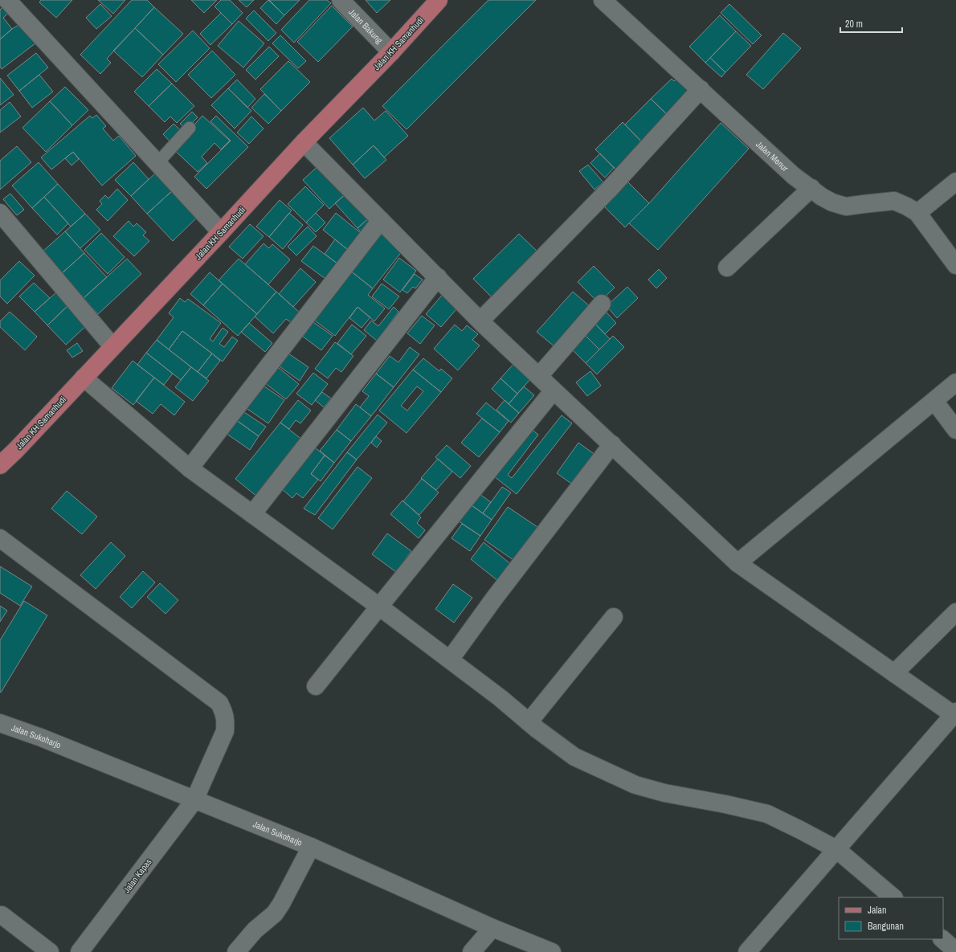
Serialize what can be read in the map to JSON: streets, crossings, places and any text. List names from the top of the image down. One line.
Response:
{"streets":{"main road":["Jalan KH Samanhudi"],"street":["Jalan Bakung","Jalan Menur","Jalan Sukoharjo","Jalan Kapas"]},"crossings":[["Jalan Bakung","Jalan KH Samanhudi"],["Jalan Sukoharjo","Jalan Kapas"]],"legend":["Jalan","Bangunan"],"scale_bar":"20 m"}
